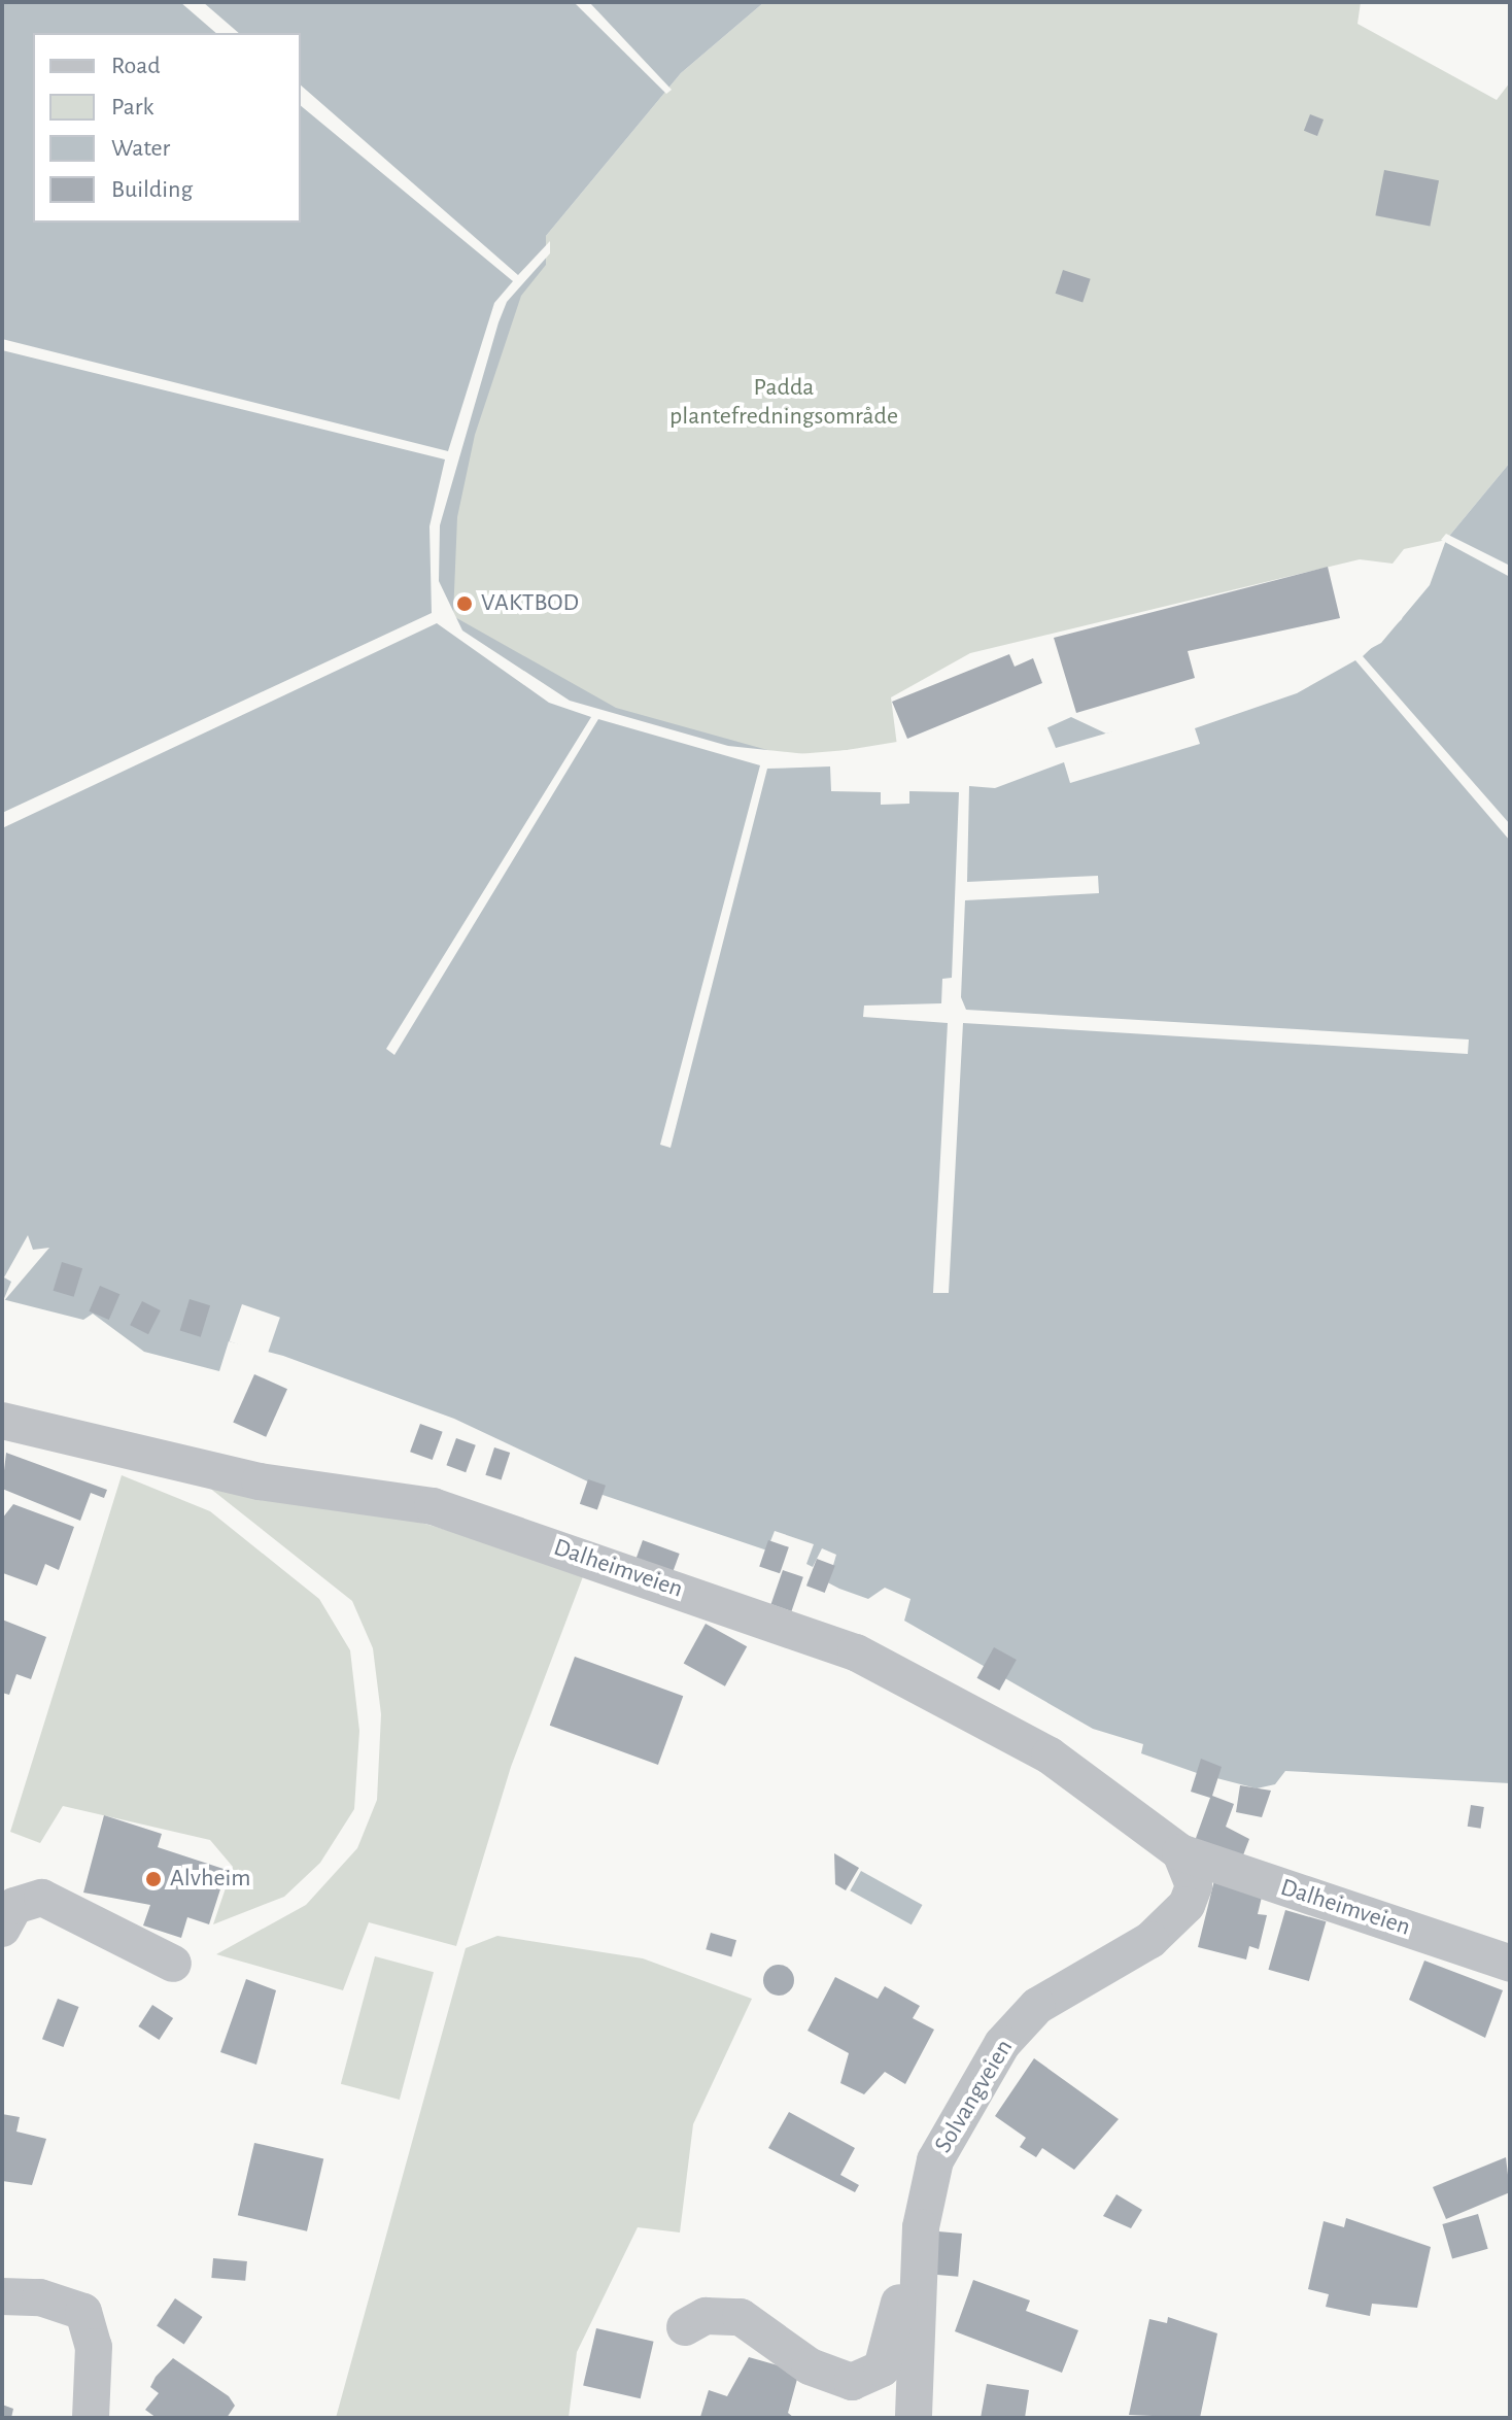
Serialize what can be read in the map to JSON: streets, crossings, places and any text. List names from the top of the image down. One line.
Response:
{"streets":{"street":["Dalheimveien","Solvangveien"]},"crossings":[["Dalheimveien","Solvangveien"]],"parks":["Padda plantefredningsområde"],"places":["VAKTBOD","Alvheim"],"legend":["Road","Park","Water","Building"]}
